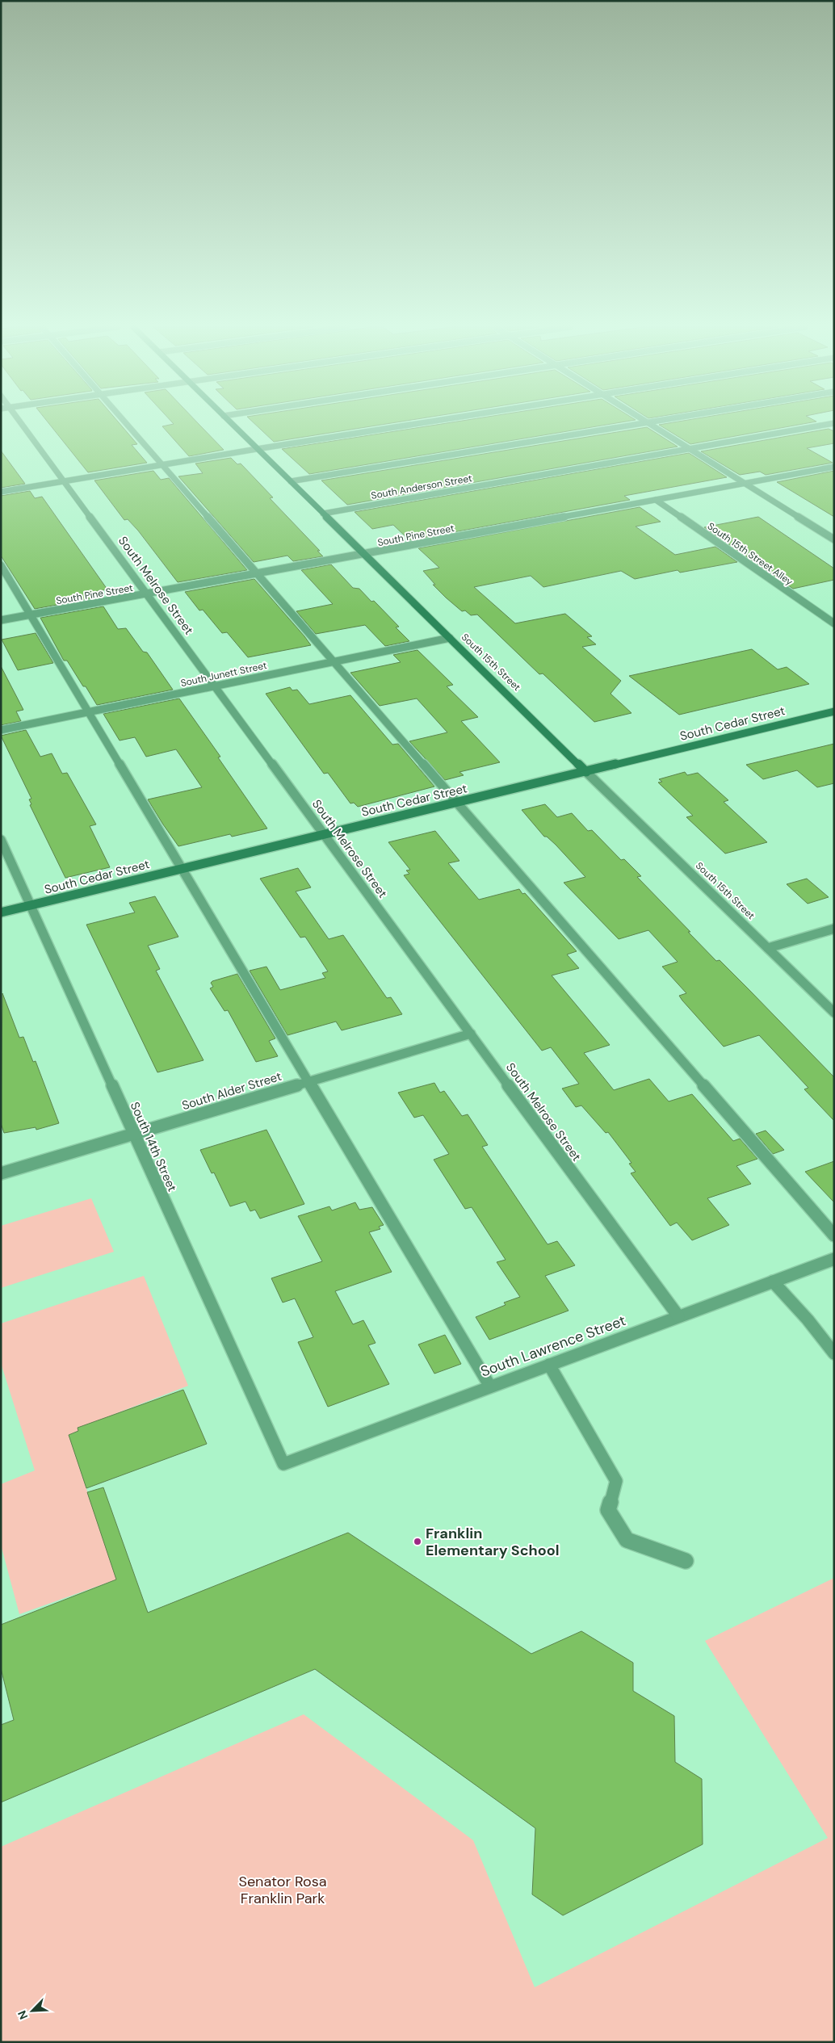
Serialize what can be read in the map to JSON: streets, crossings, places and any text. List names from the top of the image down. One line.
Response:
{"streets":{"street":["South Anderson Street","South Pine Street","South 15th Street Alley","South Melrose Street","South 15th Street","South Junett Street","South Cedar Street","South Alder Street","South 14th Street","South Lawrence Street"]},"crossings":[["South Anderson Street","South 15th Street"],["South Pine Street","South 15th Street Alley"],["South Pine Street","South Melrose Street"],["South Pine Street","South 15th Street"],["South Melrose Street","South Junett Street"],["South Melrose Street","South Cedar Street"],["South Melrose Street","South Alder Street"],["South Melrose Street","South Lawrence Street"],["South 15th Street","South Junett Street"],["South 15th Street","South Cedar Street"],["South Cedar Street","South 14th Street"],["South Alder Street","South 14th Street"],["South 14th Street","South Lawrence Street"]],"parks":["Senator Rosa Franklin Park"],"places":["Franklin Elementary School"],"north":"bottom left"}
